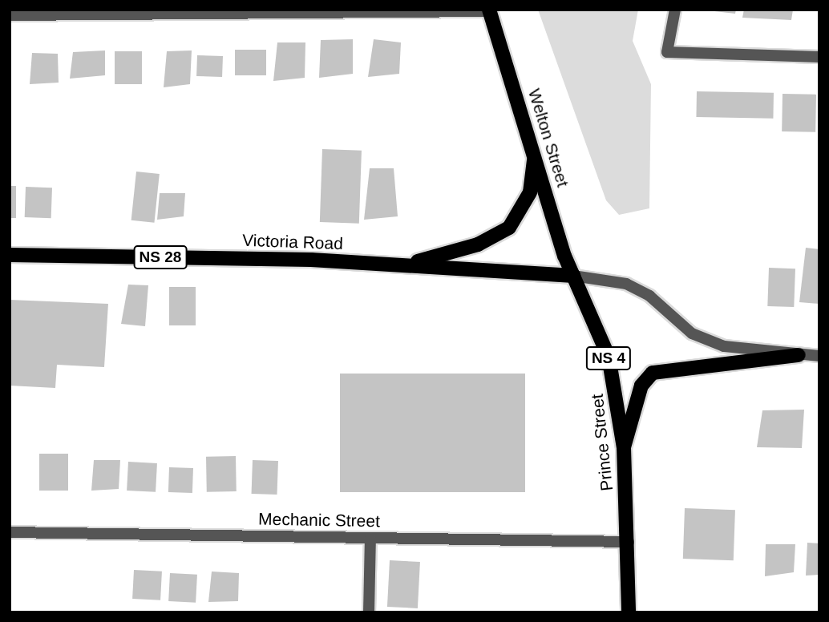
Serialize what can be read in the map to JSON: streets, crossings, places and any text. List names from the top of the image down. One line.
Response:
{"streets":{"main road":["Welton Street","Victoria Road","NS 28","NS 4","Prince Street"],"street":["Mechanic Street"]},"crossings":[["Welton Street","Victoria Road"],["Welton Street","Prince Street"],["Victoria Road","Prince Street"],["Prince Street","Mechanic Street"]]}
